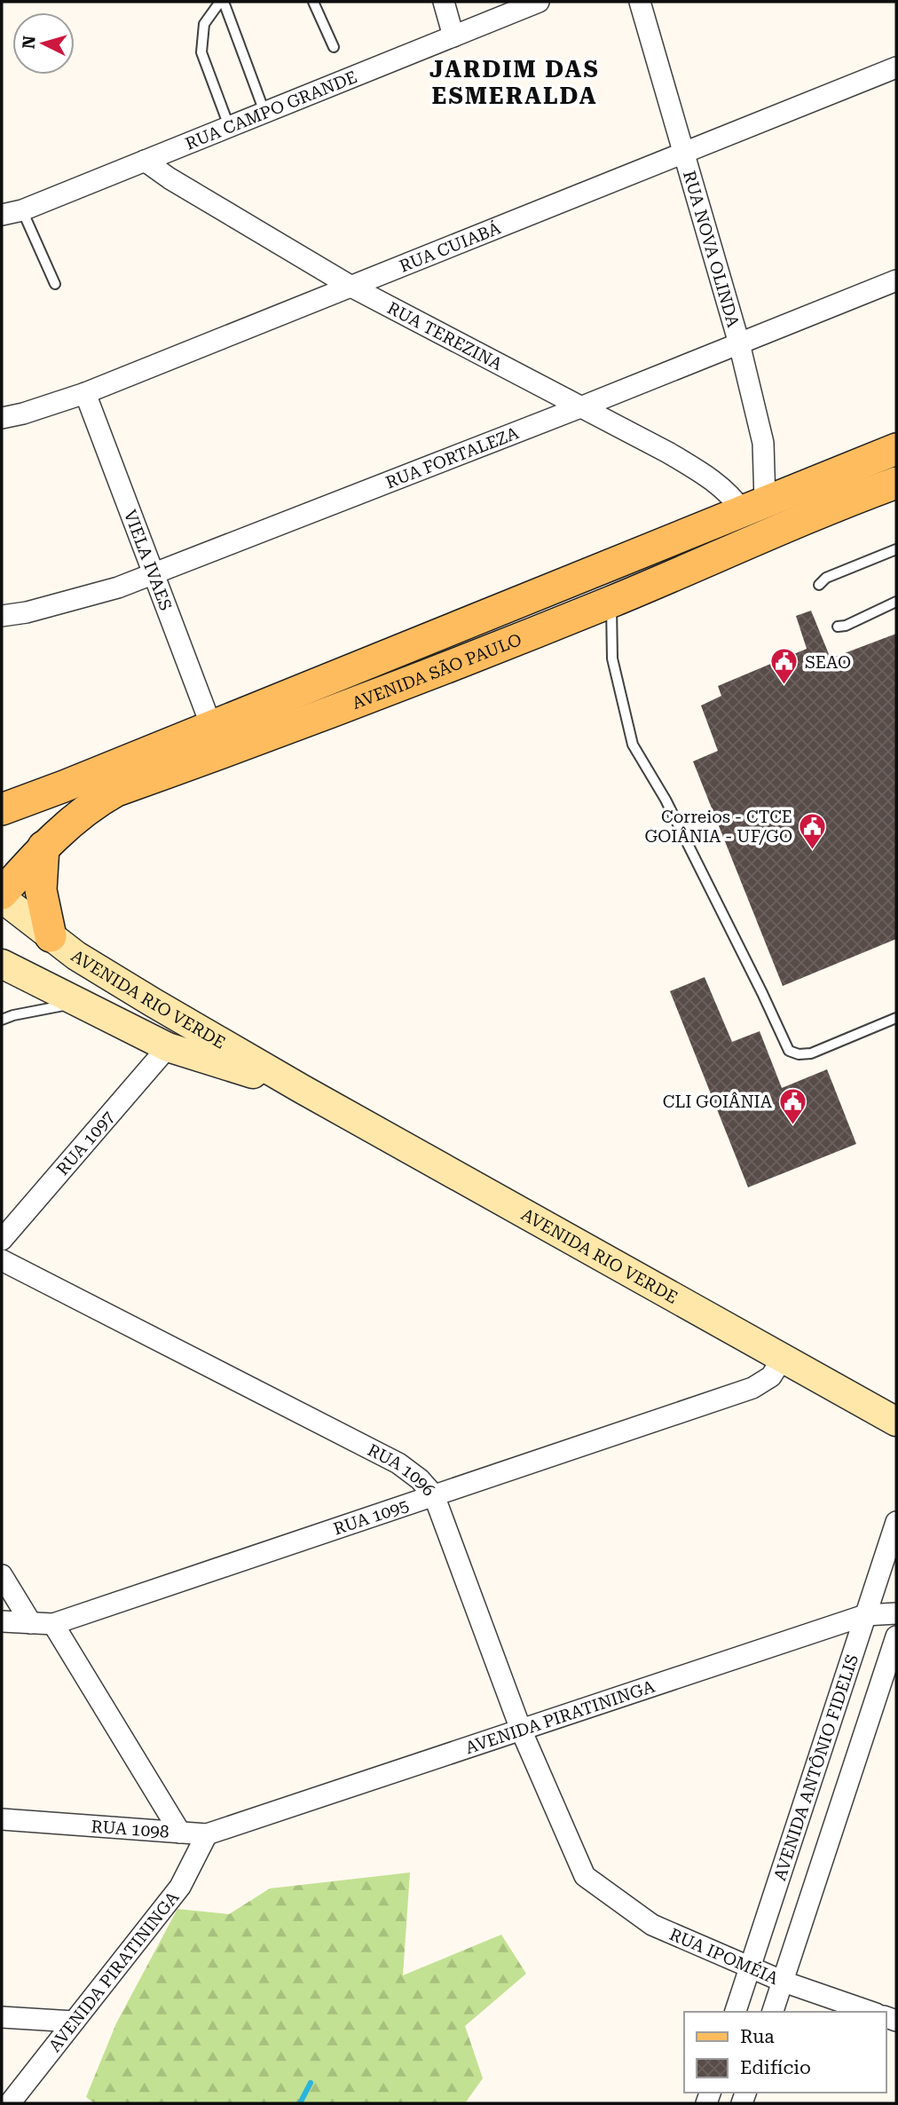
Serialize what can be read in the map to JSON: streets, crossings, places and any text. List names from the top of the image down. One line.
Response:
{"streets":{"main road":["AVENIDA SÃO PAULO"],"street":["RUA CAMPO GRANDE","RUA CUIABÁ","RUA NOVA OLINDA","RUA TEREZINA","RUA FORTALEZA","VIELA IVAES","AVENIDA RIO VERDE","RUA 1097","RUA 1096","RUA 1095","AVENIDA PIRATININGA","AVENIDA ANTÔNIO FIDELIS","RUA 1098","RUA IPOMÉIA"]},"crossings":[["RUA CAMPO GRANDE","RUA TEREZINA"],["RUA CUIABÁ","RUA NOVA OLINDA"],["RUA CUIABÁ","RUA TEREZINA"],["RUA CUIABÁ","VIELA IVAES"],["RUA NOVA OLINDA","RUA TEREZINA"],["RUA NOVA OLINDA","RUA FORTALEZA"],["RUA NOVA OLINDA","AVENIDA SÃO PAULO"],["RUA TEREZINA","RUA FORTALEZA"],["RUA TEREZINA","AVENIDA SÃO PAULO"],["RUA FORTALEZA","VIELA IVAES"],["VIELA IVAES","AVENIDA SÃO PAULO"],["AVENIDA RIO VERDE","RUA 1097"],["AVENIDA RIO VERDE","RUA 1095"],["RUA 1096","RUA 1095"],["RUA 1096","AVENIDA PIRATININGA"],["RUA 1096","RUA IPOMÉIA"],["AVENIDA PIRATININGA","AVENIDA ANTÔNIO FIDELIS"],["AVENIDA PIRATININGA","RUA 1098"],["AVENIDA ANTÔNIO FIDELIS","RUA IPOMÉIA"]],"districts":["JARDIM DAS ESMERALDA"],"places":{"public building":["SEAO","Correios - CTCE GOIÂNIA - UF/GO","CLI GOIÂNIA"]},"legend":["Rua","Edifício"],"north":"left"}
